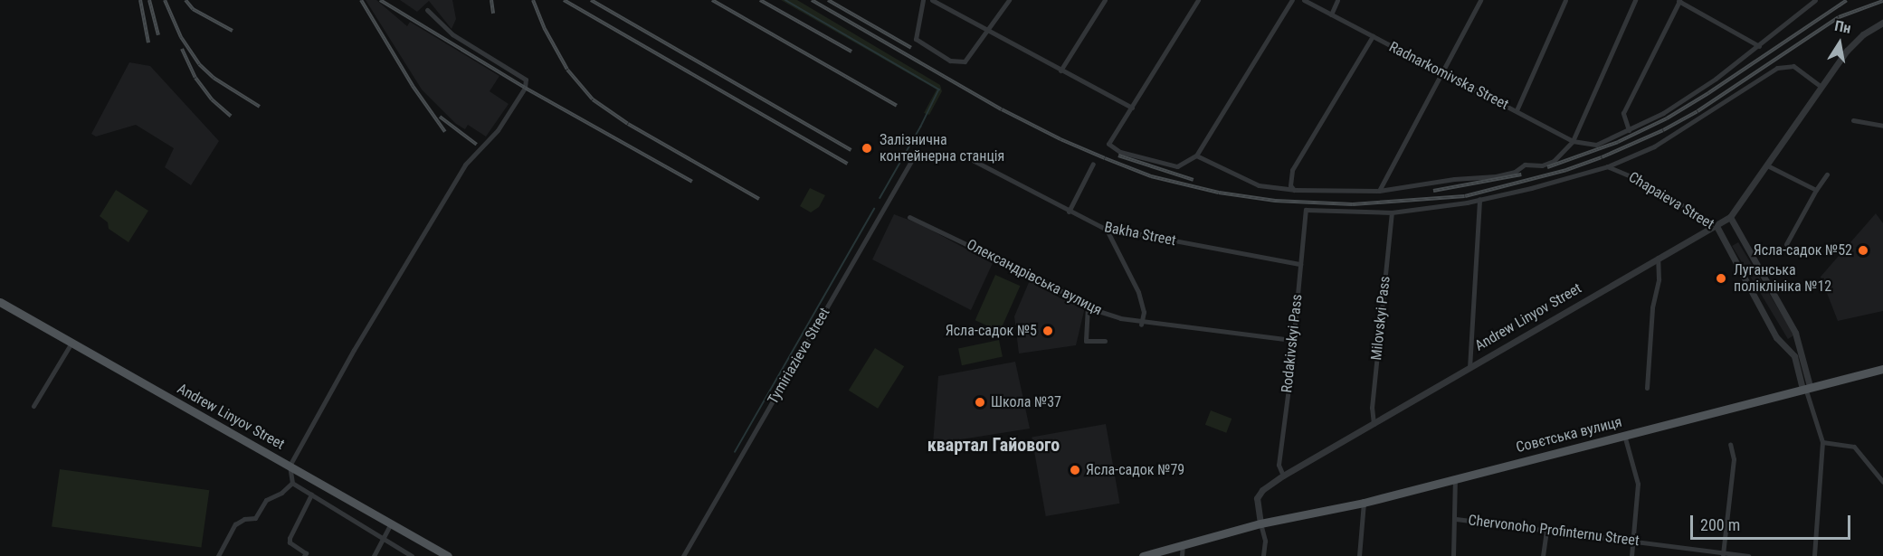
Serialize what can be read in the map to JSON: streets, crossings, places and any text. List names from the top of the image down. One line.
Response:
{"streets":{"main road":["Andrew Linyov Street","Совєтська вулиця"],"street":["Radnarkomivska Street","Chapaieva Street","Bakha Street","Олександрівська вулиця","Milovskyi Pass","Rodakivskyi Pass","Tymiriazieva Street","Chervonoho Profinternu Street"]},"crossings":[["Chapaieva Street","Andrew Linyov Street"],["Chapaieva Street","Совєтська вулиця"],["Bakha Street","Rodakivskyi Pass"],["Олександрівська вулиця","Rodakivskyi Pass"],["Andrew Linyov Street","Milovskyi Pass"],["Andrew Linyov Street","Rodakivskyi Pass"],["Andrew Linyov Street","Совєтська вулиця"],["Milovskyi Pass","Rodakivskyi Pass"]],"districts":["квартал Гайового"],"places":["Залізнична контейнерна станція","Ясла-садок №52","Луганська поліклініка №12","Ясла-садок №5","Школа №37","Ясла-садок №79"],"scale_bar":"200 m","north":"top"}
